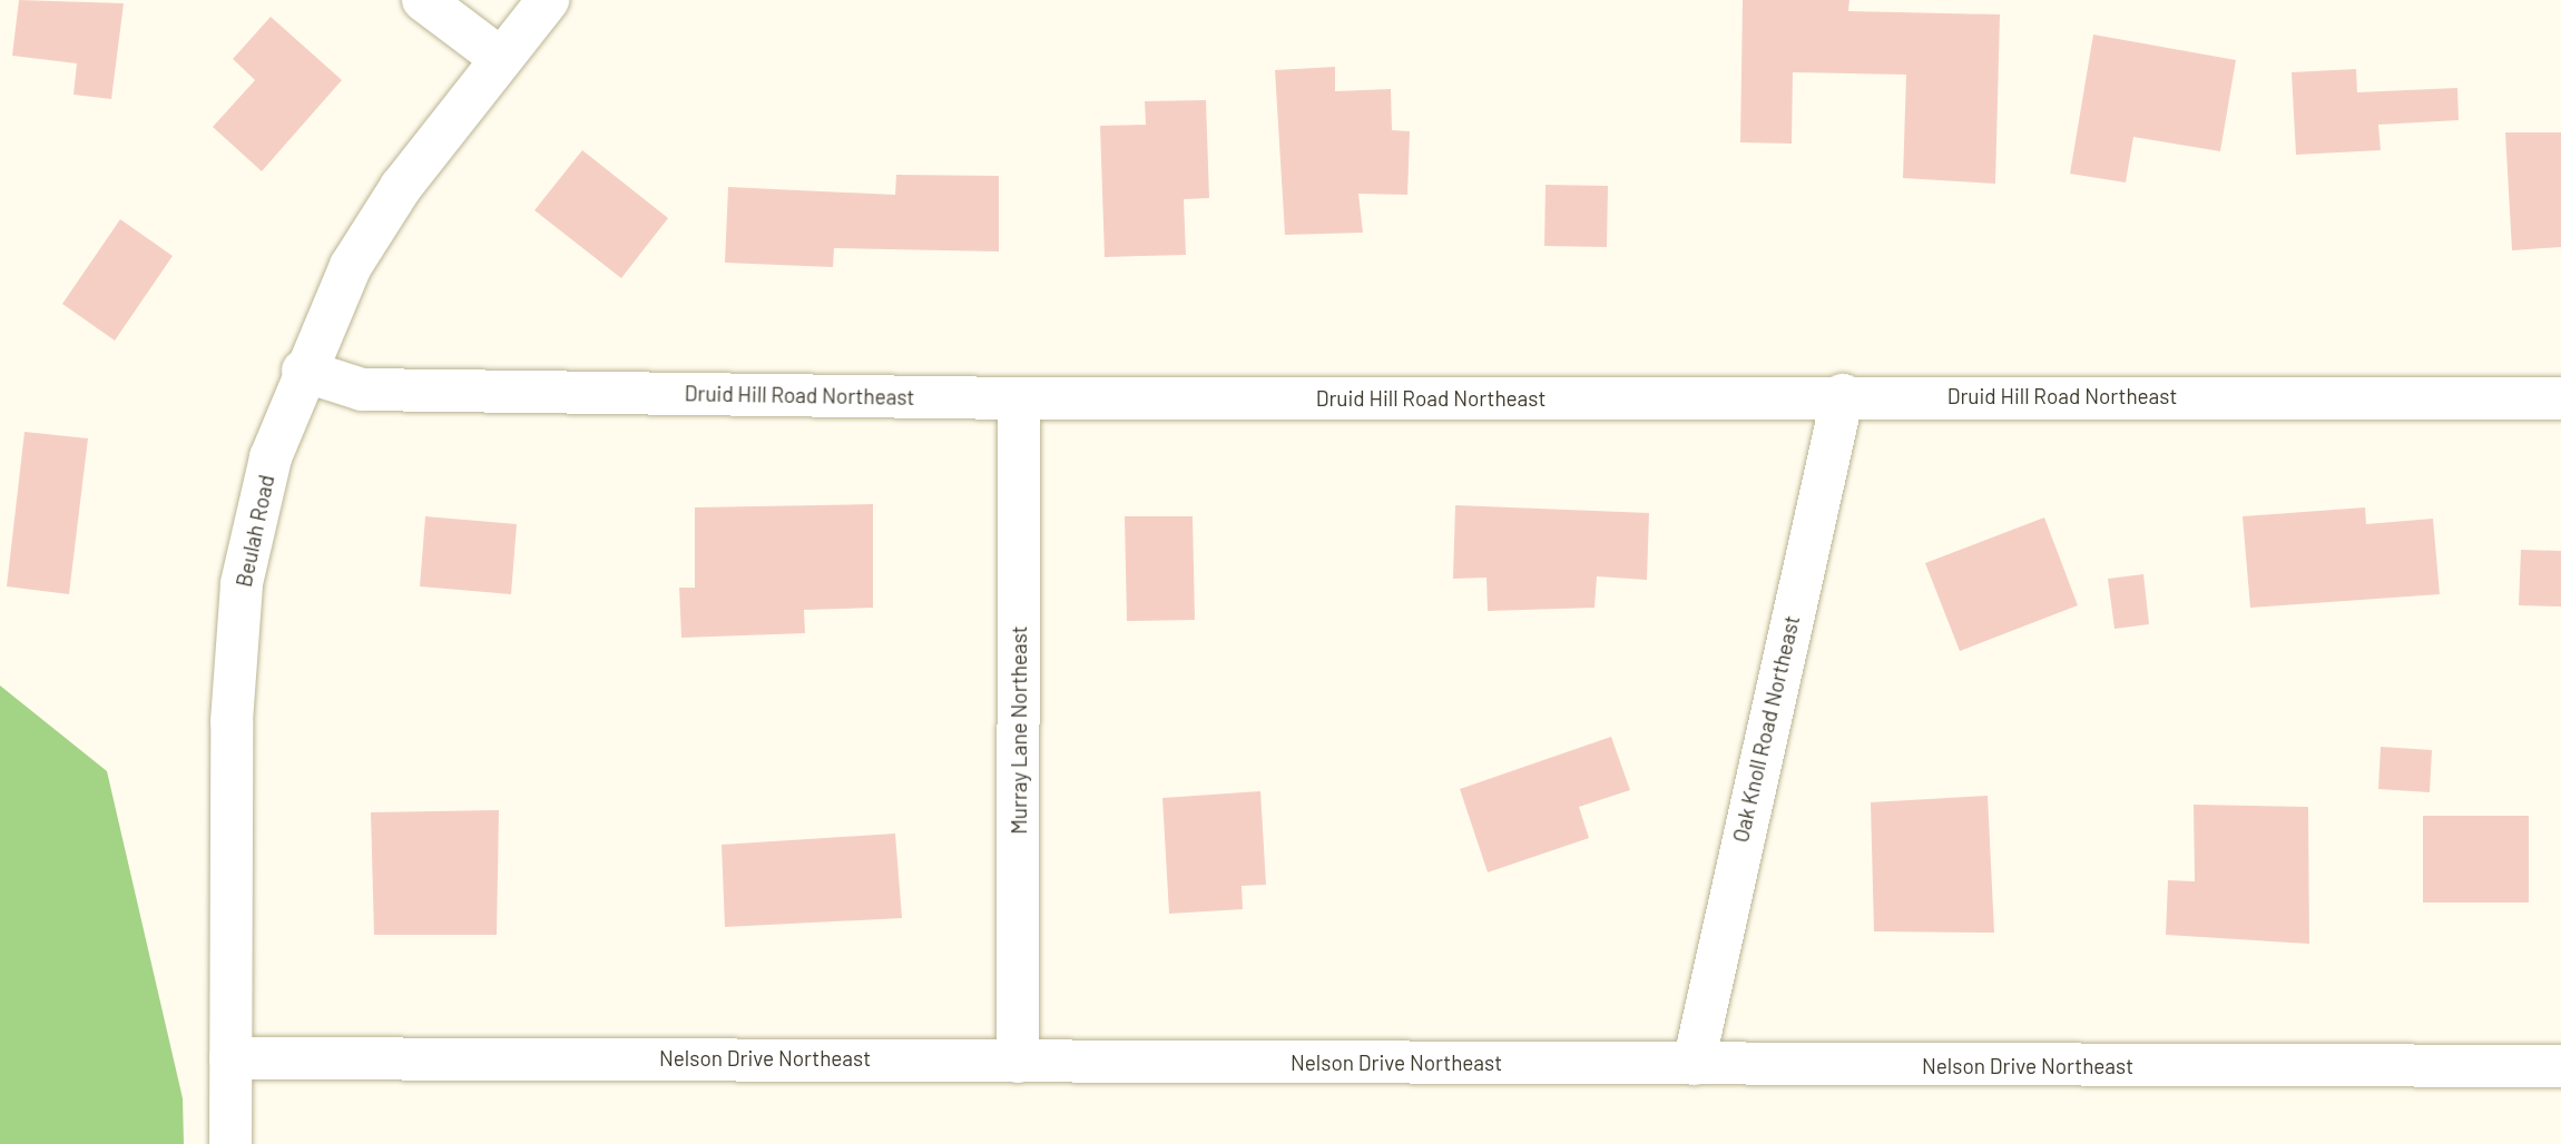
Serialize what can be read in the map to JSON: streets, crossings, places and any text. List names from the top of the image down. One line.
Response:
{"streets":{"street":["Druid Hill Road Northeast","Beulah Road","Oak Knoll Road Northeast","Murray Lane Northeast","Nelson Drive Northeast"]},"crossings":[["Druid Hill Road Northeast","Beulah Road"],["Druid Hill Road Northeast","Oak Knoll Road Northeast"],["Druid Hill Road Northeast","Murray Lane Northeast"],["Beulah Road","Nelson Drive Northeast"],["Oak Knoll Road Northeast","Nelson Drive Northeast"],["Murray Lane Northeast","Nelson Drive Northeast"]]}
